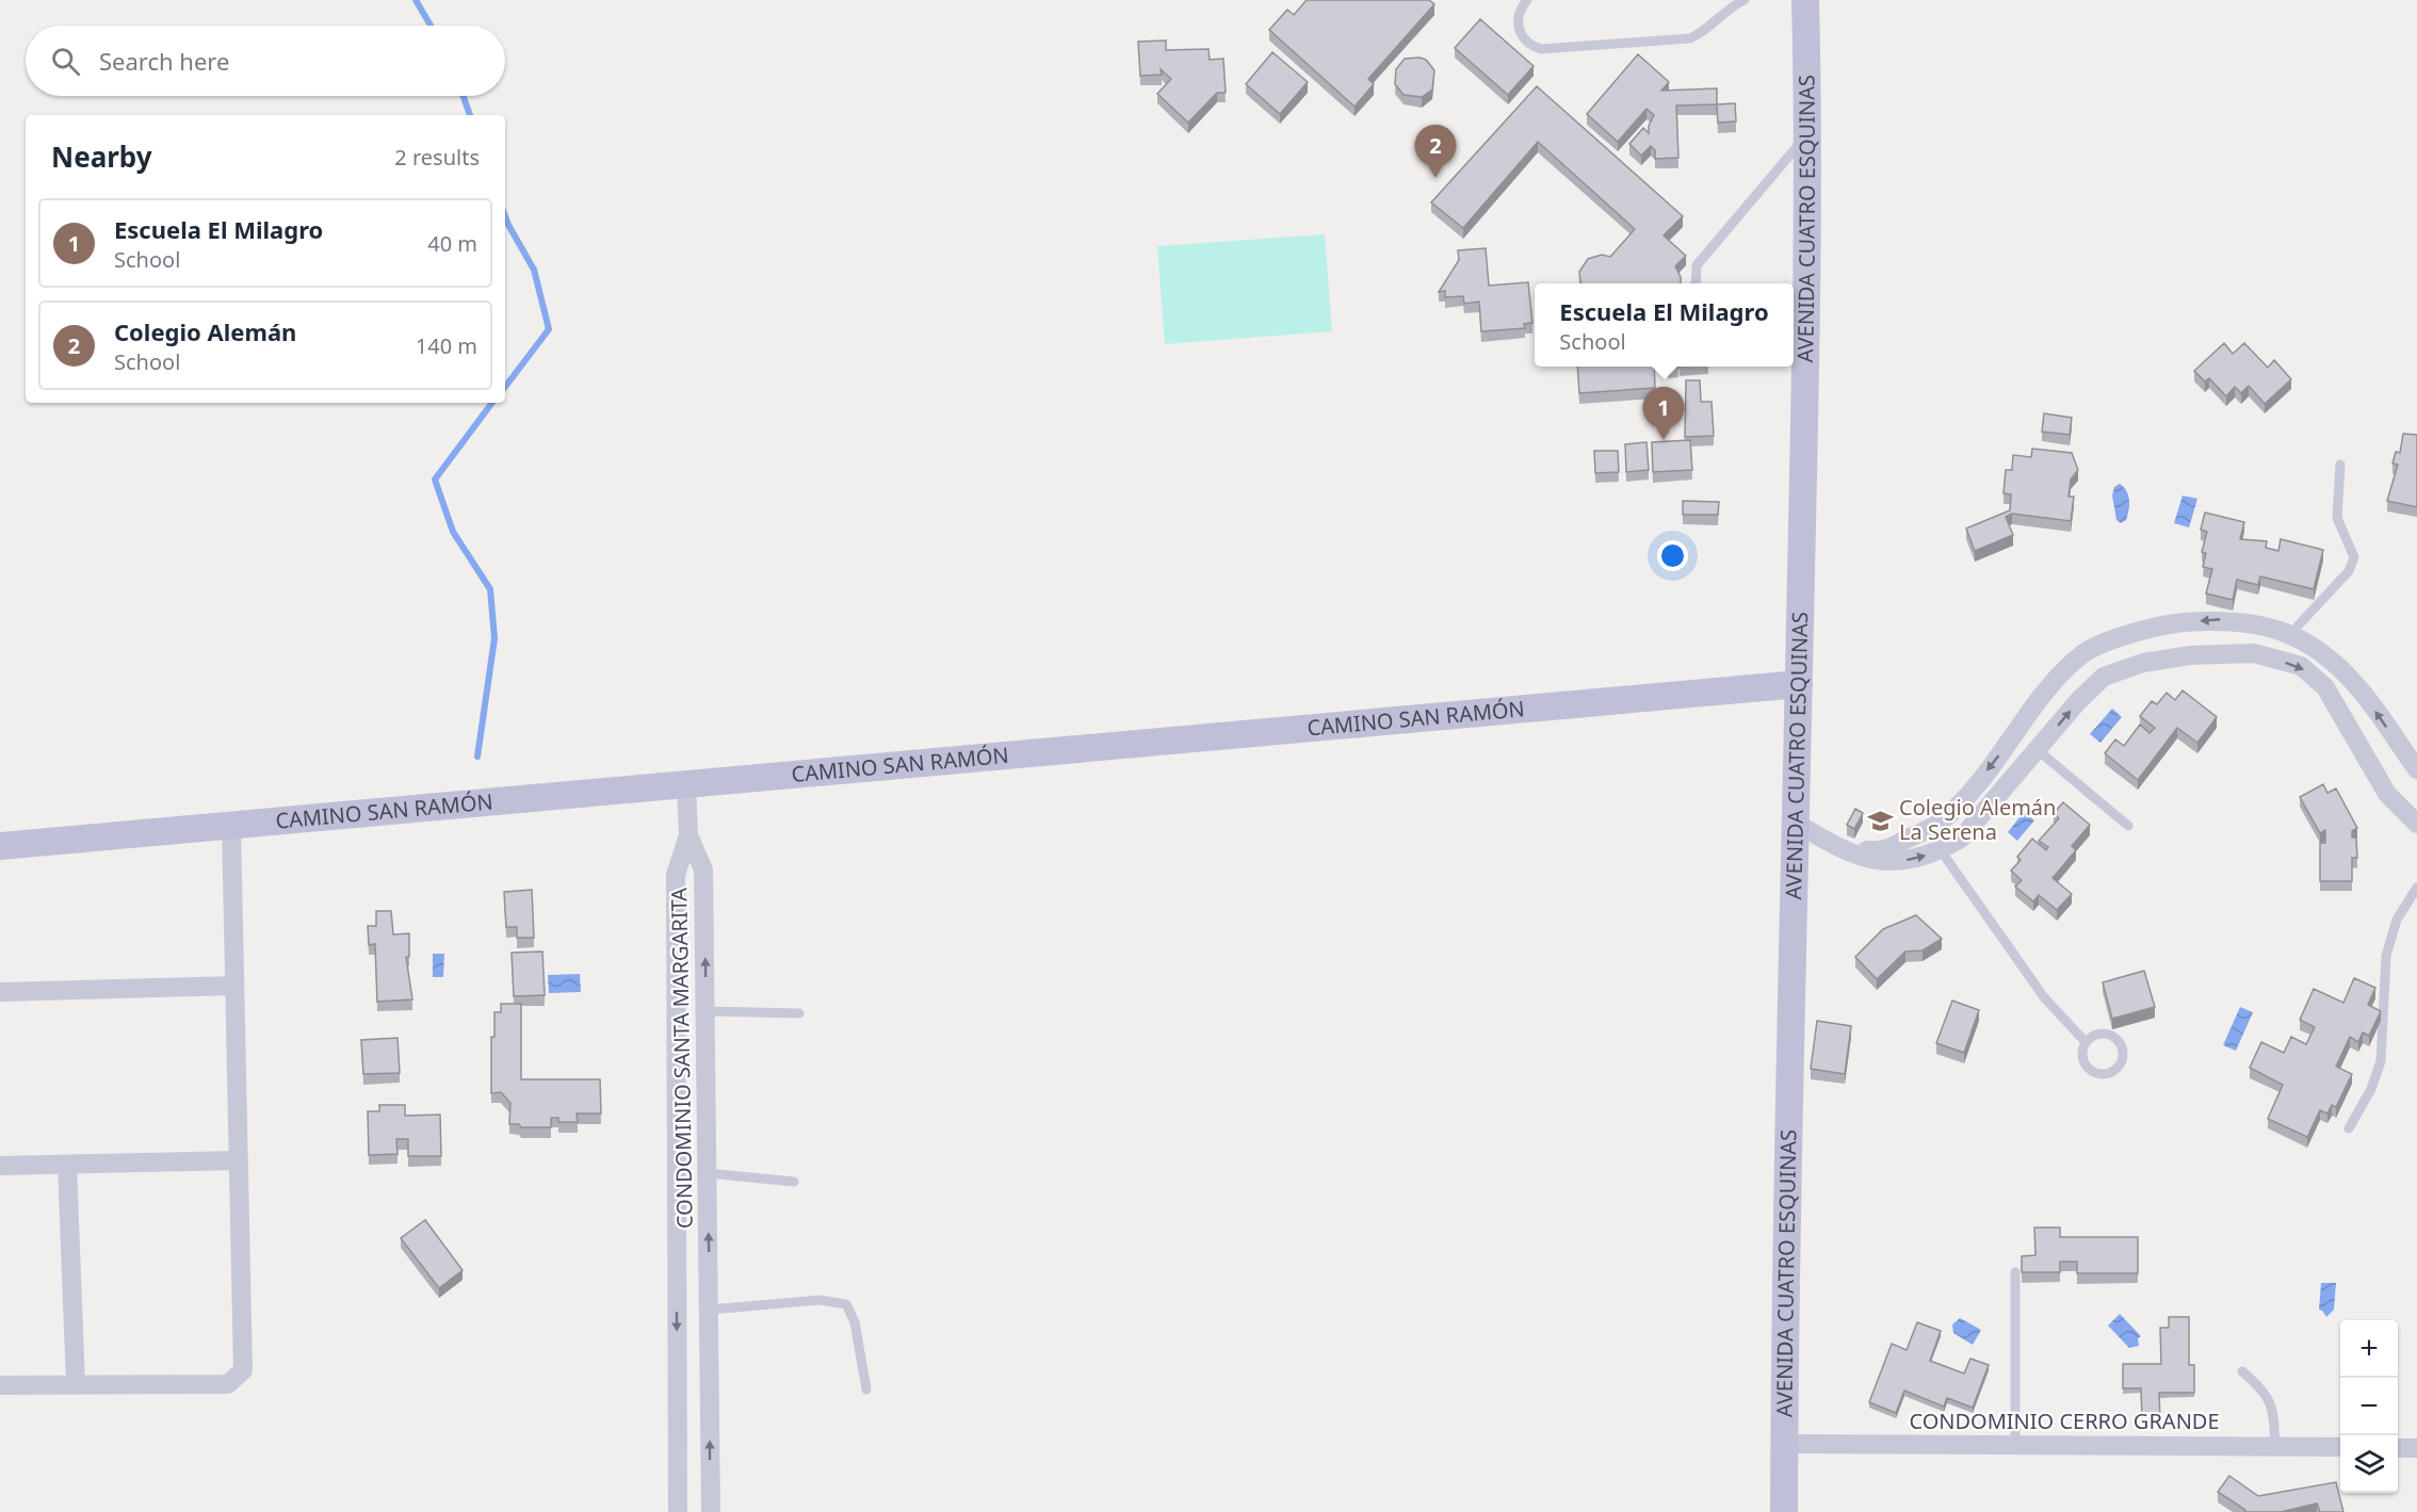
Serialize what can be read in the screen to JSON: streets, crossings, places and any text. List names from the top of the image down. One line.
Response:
{"streets":{"main road":["AVENIDA CUATRO ESQUINAS","CAMINO SAN RAMÓN"],"street":["CONDOMINIO SANTA MARGARITA","CONDOMINIO CERRO GRANDE"]},"crossings":[["AVENIDA CUATRO ESQUINAS","CAMINO SAN RAMÓN"],["AVENIDA CUATRO ESQUINAS","CONDOMINIO CERRO GRANDE"],["CAMINO SAN RAMÓN","CONDOMINIO SANTA MARGARITA"]],"places":{"school or university":["Colegio Alemán La Serena"]},"page":{"search":"Search here","heading":["Nearby","2 results"],"pins":["2","1"],"list":[{"mark":"1","name":"Escuela El Milagro","note":"School","value":"40 m"},{"mark":"2","name":"Colegio Alemán","note":"School","value":"140 m"}],"popup":["Escuela El Milagro","School"],"map_buttons":["+","−"]}}
